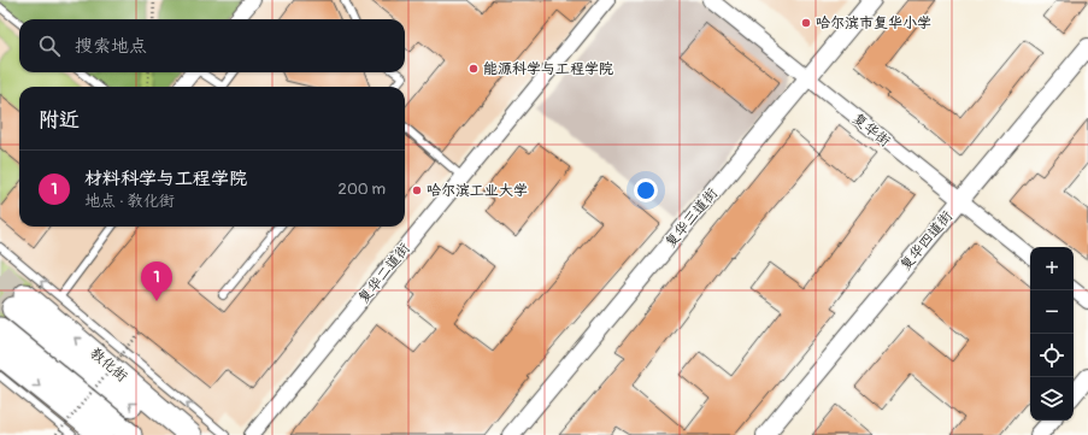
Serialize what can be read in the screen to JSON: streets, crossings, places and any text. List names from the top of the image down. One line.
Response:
{"streets":{"highway":["教化街"],"street":["复华街","复华三道街","复华四道街","复华二道街"]},"crossings":[["复华街","复华三道街"],["复华街","复华四道街"]],"places":["哈尔滨市复华小学","能源科学与工程学院","哈尔滨工业大学"],"page":{"search":"搜索地点","heading":"附近","list":[{"mark":"1","name":"材料科学与工程学院","note":"地点 · 教化街","value":"200 m"}],"map_buttons":["+","−"],"pins":"1"}}
